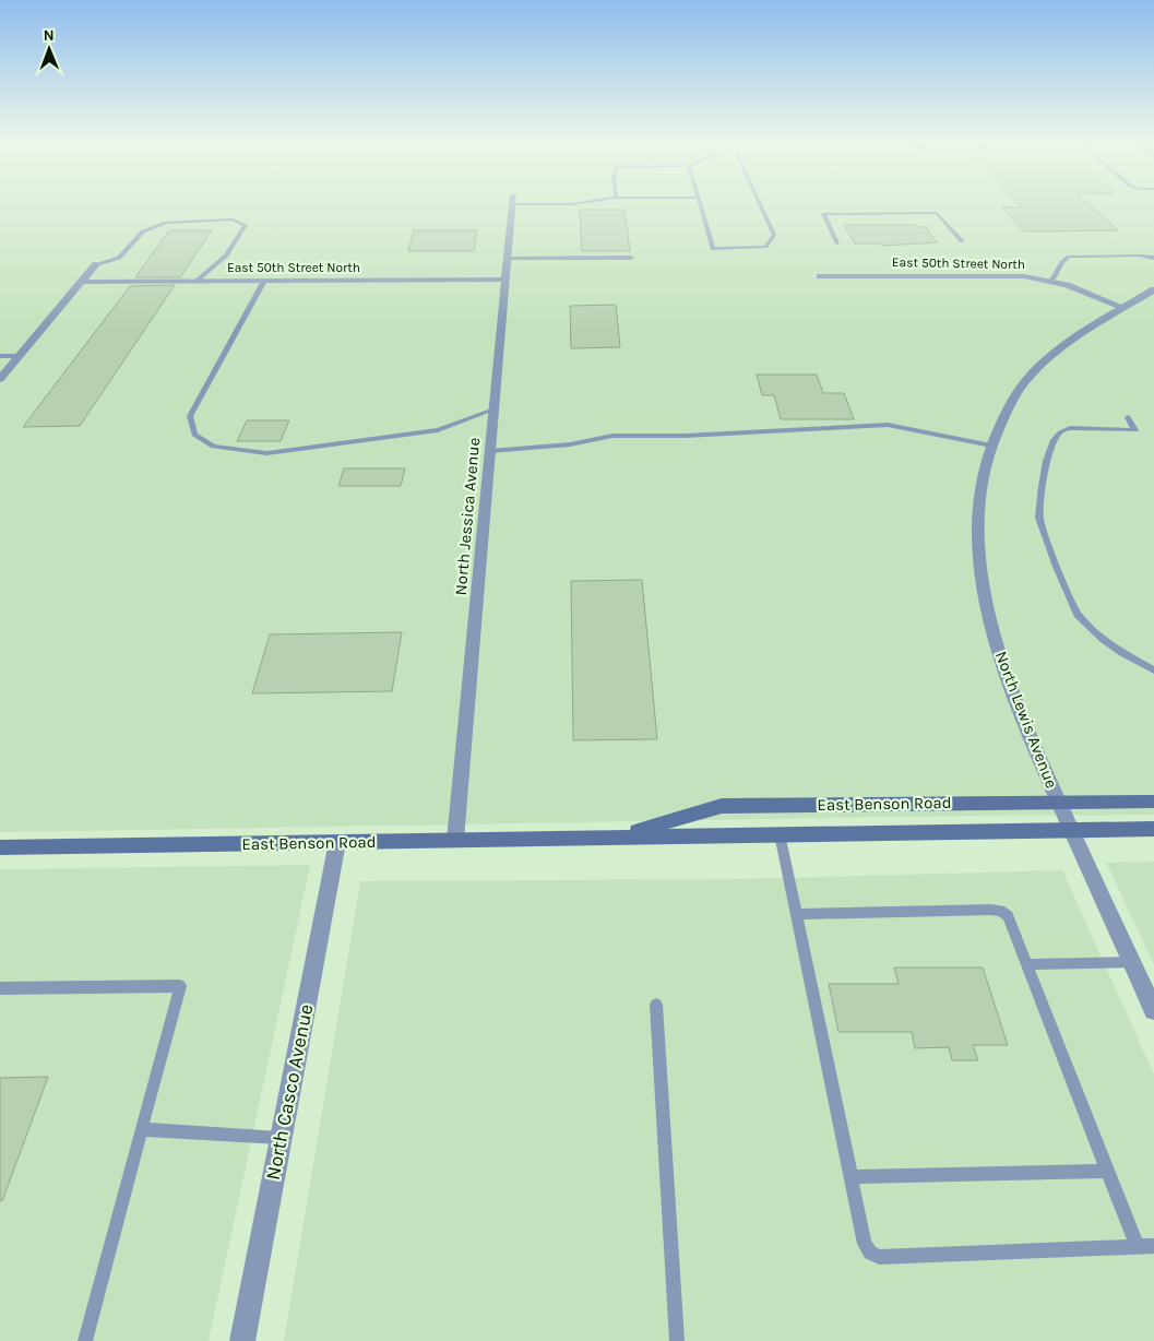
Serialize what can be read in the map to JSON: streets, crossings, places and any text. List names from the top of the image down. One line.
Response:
{"streets":{"main road":["East Benson Road"],"street":["East 50th Street North","North Jessica Avenue","North Lewis Avenue","North Casco Avenue"]},"crossings":[["East 50th Street North","North Jessica Avenue"],["East 50th Street North","North Lewis Avenue"],["North Jessica Avenue","East Benson Road"],["North Lewis Avenue","East Benson Road"],["East Benson Road","North Casco Avenue"]],"north":"top"}
